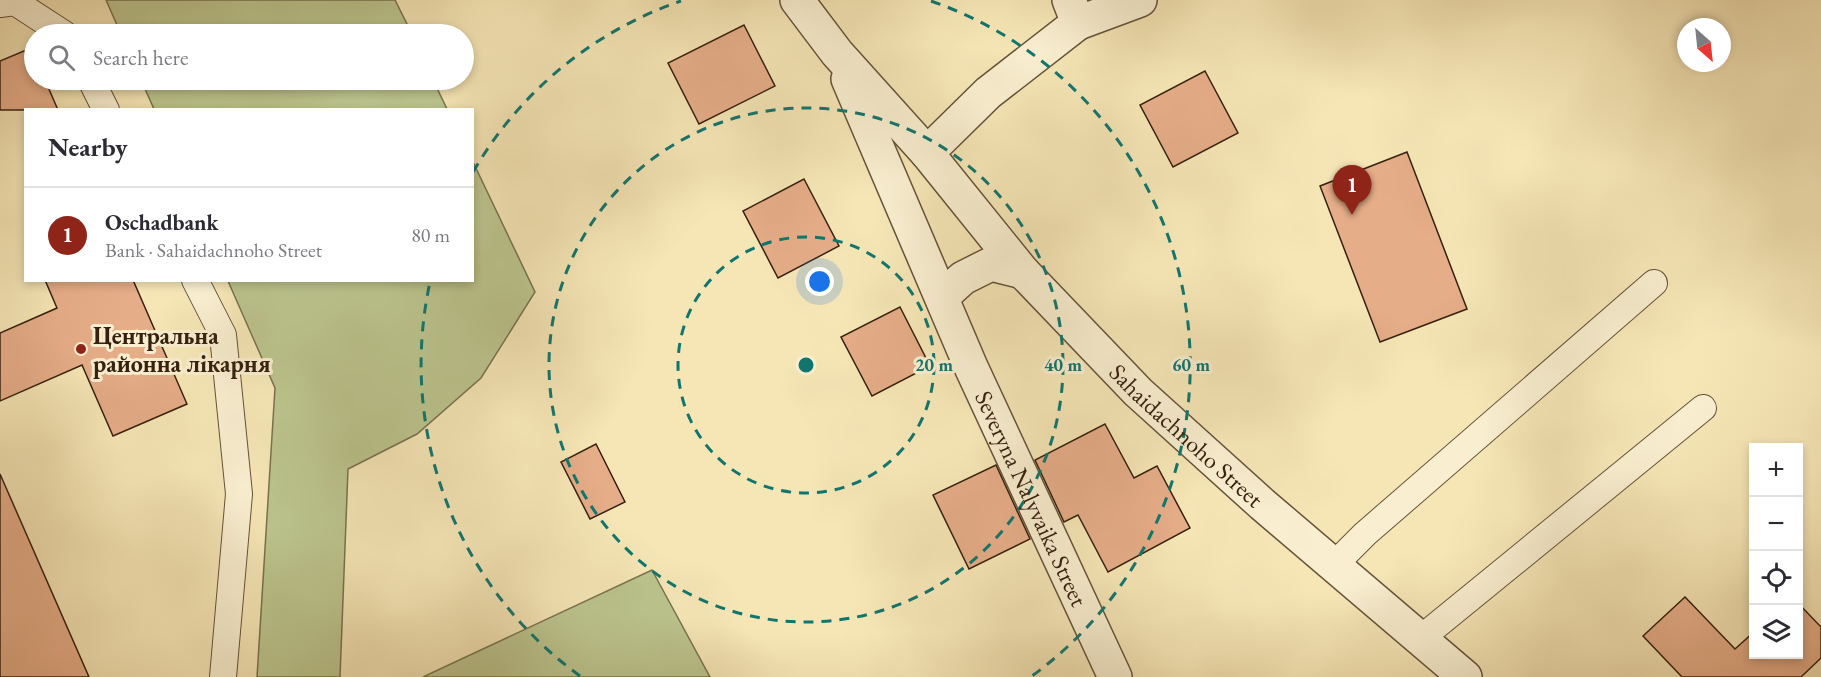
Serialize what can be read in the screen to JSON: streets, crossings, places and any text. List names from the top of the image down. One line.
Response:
{"streets":{"street":["Sahaidachnoho Street","Severyna Nalyvaika Street"]},"crossings":[["Sahaidachnoho Street","Severyna Nalyvaika Street"]],"places":["Центральна районна лікарня"],"north":"bottom right","page":{"search":"Search here","heading":"Nearby","pins":"1","list":[{"mark":"1","name":"Oschadbank","note":"Bank · Sahaidachnoho Street","value":"80 m"}],"map_buttons":["+","−"]},"rings":["20 m","40 m","60 m"]}
